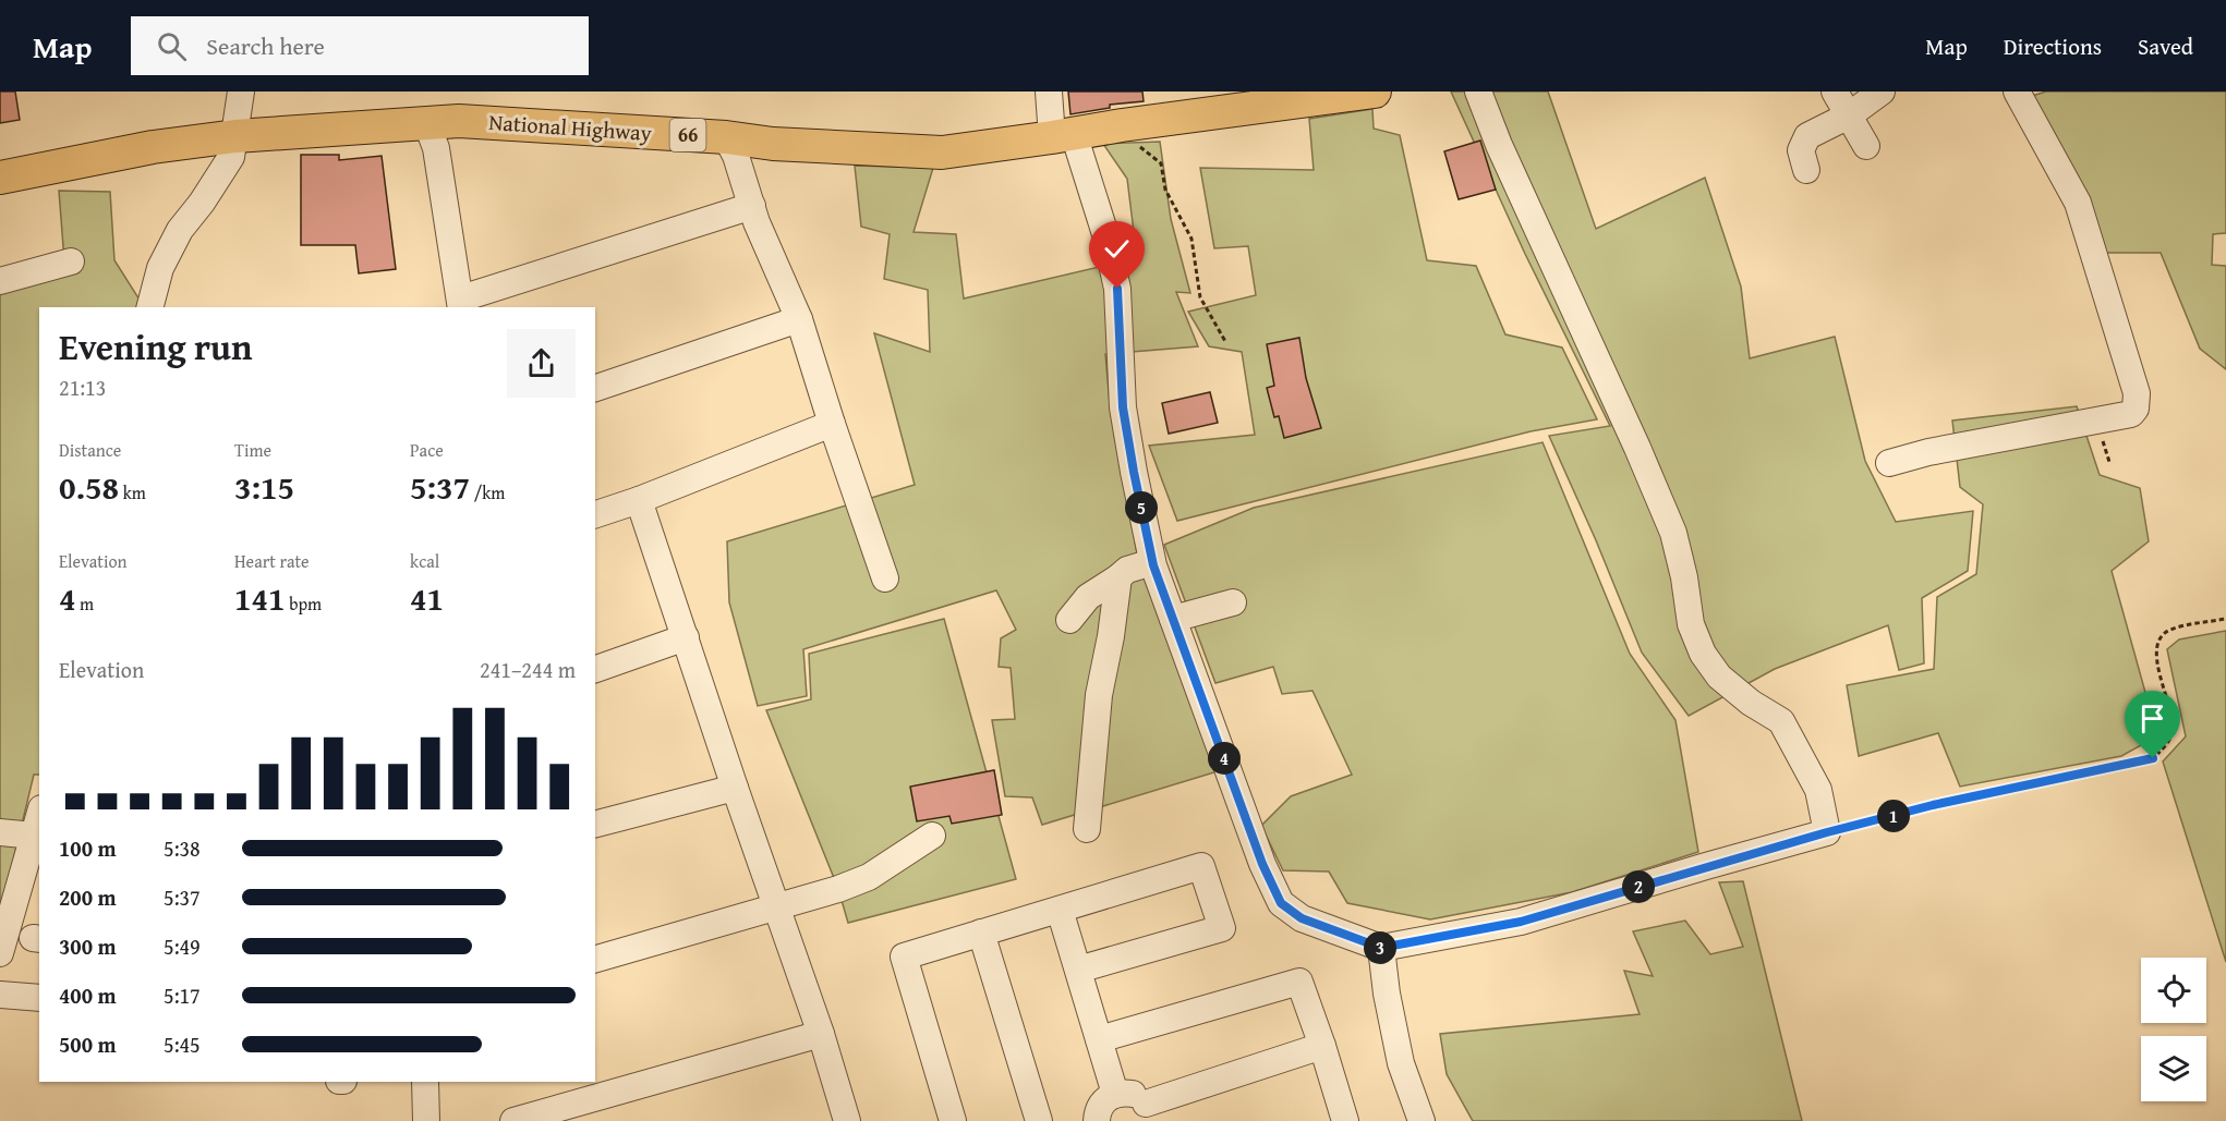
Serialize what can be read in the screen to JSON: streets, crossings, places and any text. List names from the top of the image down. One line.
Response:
{"streets":{"main road":["National Highway","66"]},"page":{"header":"Map","search":"Search here","nav":["Map","Directions","Saved"],"heading":["Evening run","21:13"],"stats":[["Distance","0.58 km"],["Time","3:15"],["Pace","5:37 /km"],["Elevation","4 m"],["Heart rate","141 bpm"],["kcal","41"]],"pins":["5","4","1","2","3"],"chart":["Elevation","241–244 m"],"list":[{"name":"100 m","note":"5:38"},{"name":"200 m","note":"5:37"},{"name":"300 m","note":"5:49"},{"name":"400 m","note":"5:17"},{"name":"500 m","note":"5:45"}]}}
